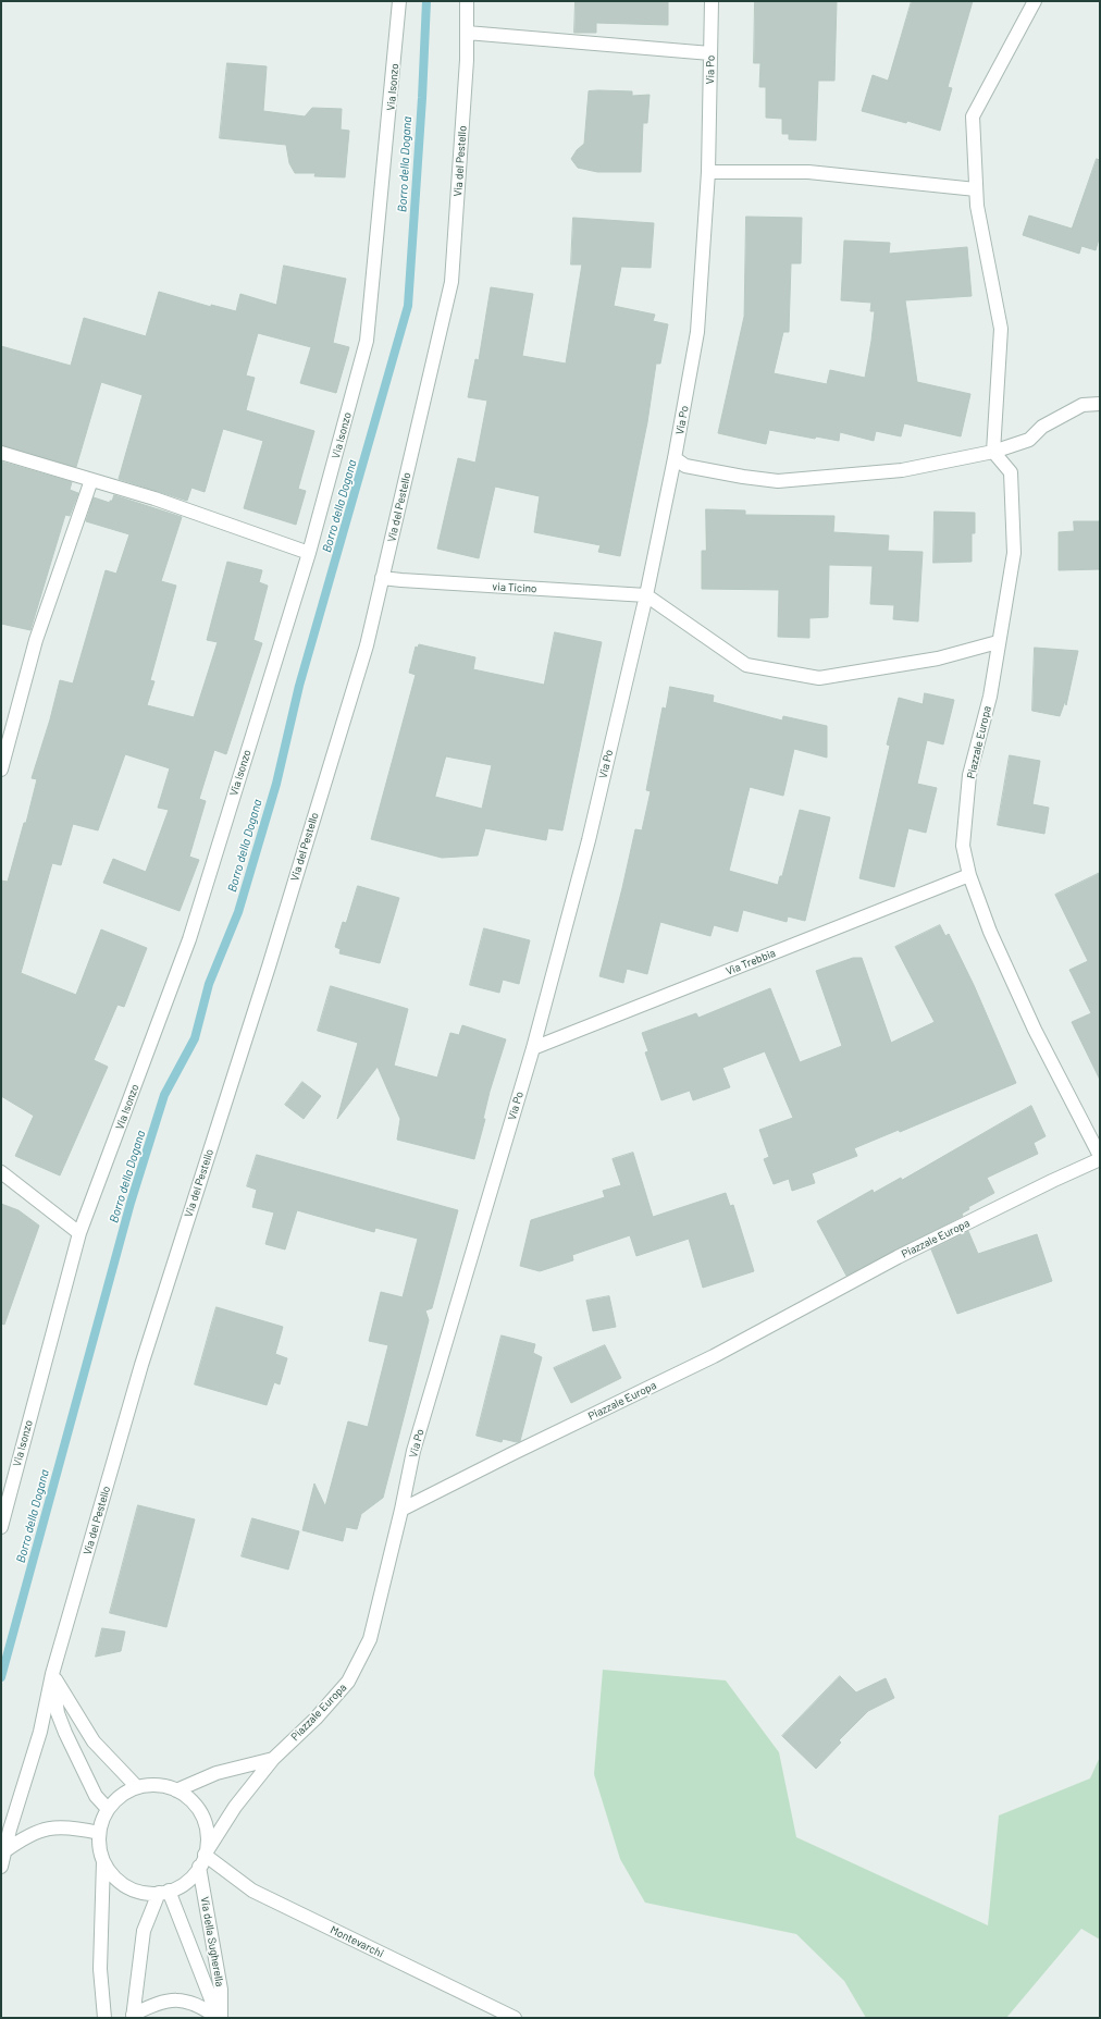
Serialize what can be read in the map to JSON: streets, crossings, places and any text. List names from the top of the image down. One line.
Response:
{"streets":{"street":["Via Po","Via Isonzo","Via del Pestello","via Ticino","Piazzale Europa","Via Trebbia","Via della Sugherella","Montevarchi"]},"crossings":[["Via Po","via Ticino"],["Via Po","Piazzale Europa"],["Via Po","Via Trebbia"],["Via del Pestello","via Ticino"],["Via del Pestello","Piazzale Europa"],["Via del Pestello","Via della Sugherella"],["Via del Pestello","Montevarchi"],["Piazzale Europa","Via Trebbia"],["Piazzale Europa","Via della Sugherella"],["Piazzale Europa","Montevarchi"],["Via della Sugherella","Montevarchi"]],"water":["Borro della Dogana"]}
